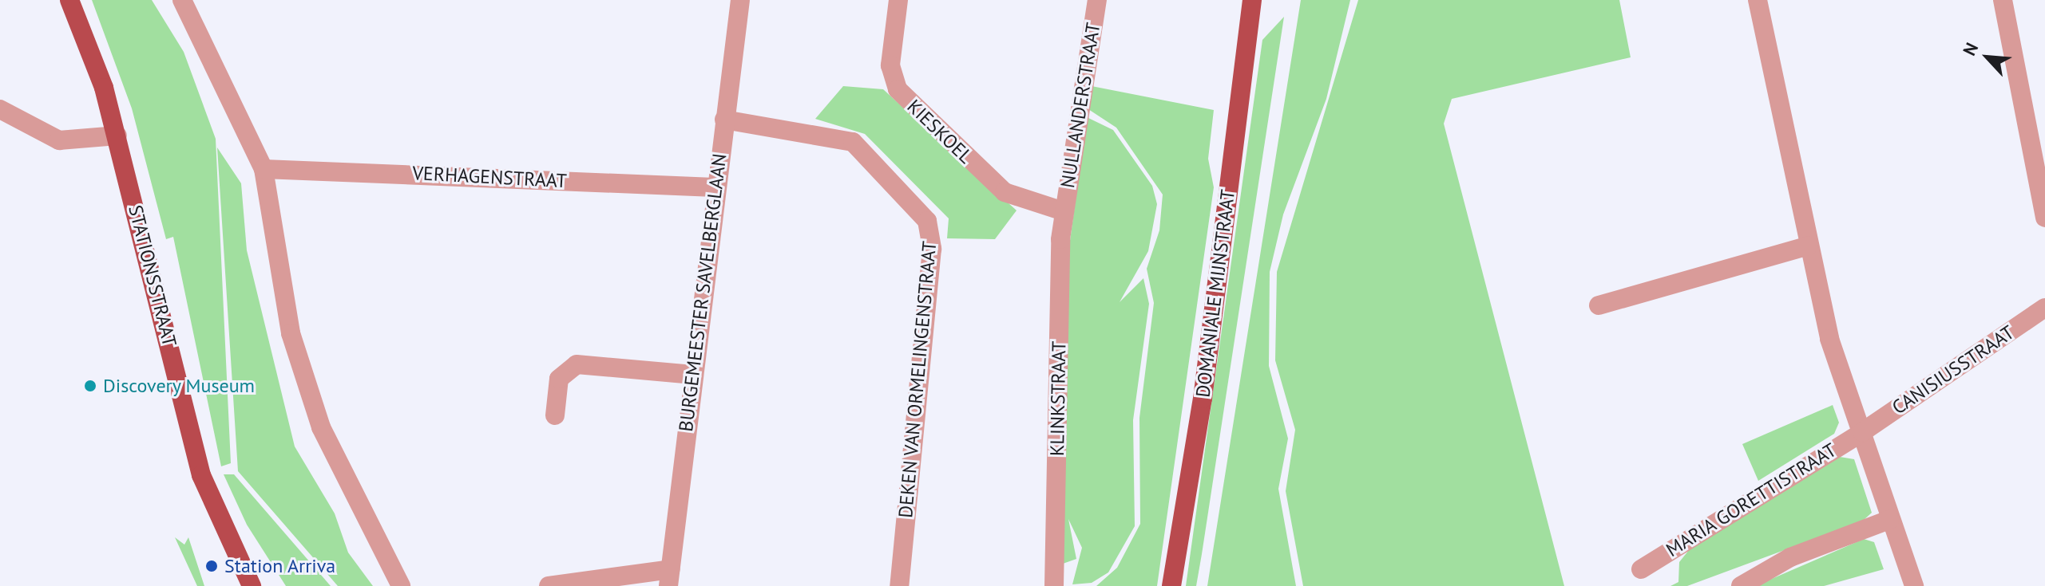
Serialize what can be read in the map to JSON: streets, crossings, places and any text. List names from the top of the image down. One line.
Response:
{"streets":{"main road":["STATIONSSTRAAT","DOMANIALE MIJNSTRAAT"],"street":["NULLANDERSTRAAT","KIESKOEL","VERHAGENSTRAAT","BURGEMEESTER SAVELBERGLAAN","CANISIUSSTRAAT","DEKEN VAN ORMELINGENSTRAAT","KLINKSTRAAT","MARIA GORETTISTRAAT"]},"crossings":[["NULLANDERSTRAAT","KIESKOEL"],["NULLANDERSTRAAT","KLINKSTRAAT"],["KIESKOEL","KLINKSTRAAT"],["VERHAGENSTRAAT","BURGEMEESTER SAVELBERGLAAN"],["BURGEMEESTER SAVELBERGLAAN","DEKEN VAN ORMELINGENSTRAAT"],["CANISIUSSTRAAT","MARIA GORETTISTRAAT"]],"places":["Discovery Museum","Station Arriva"],"north":"top left"}
